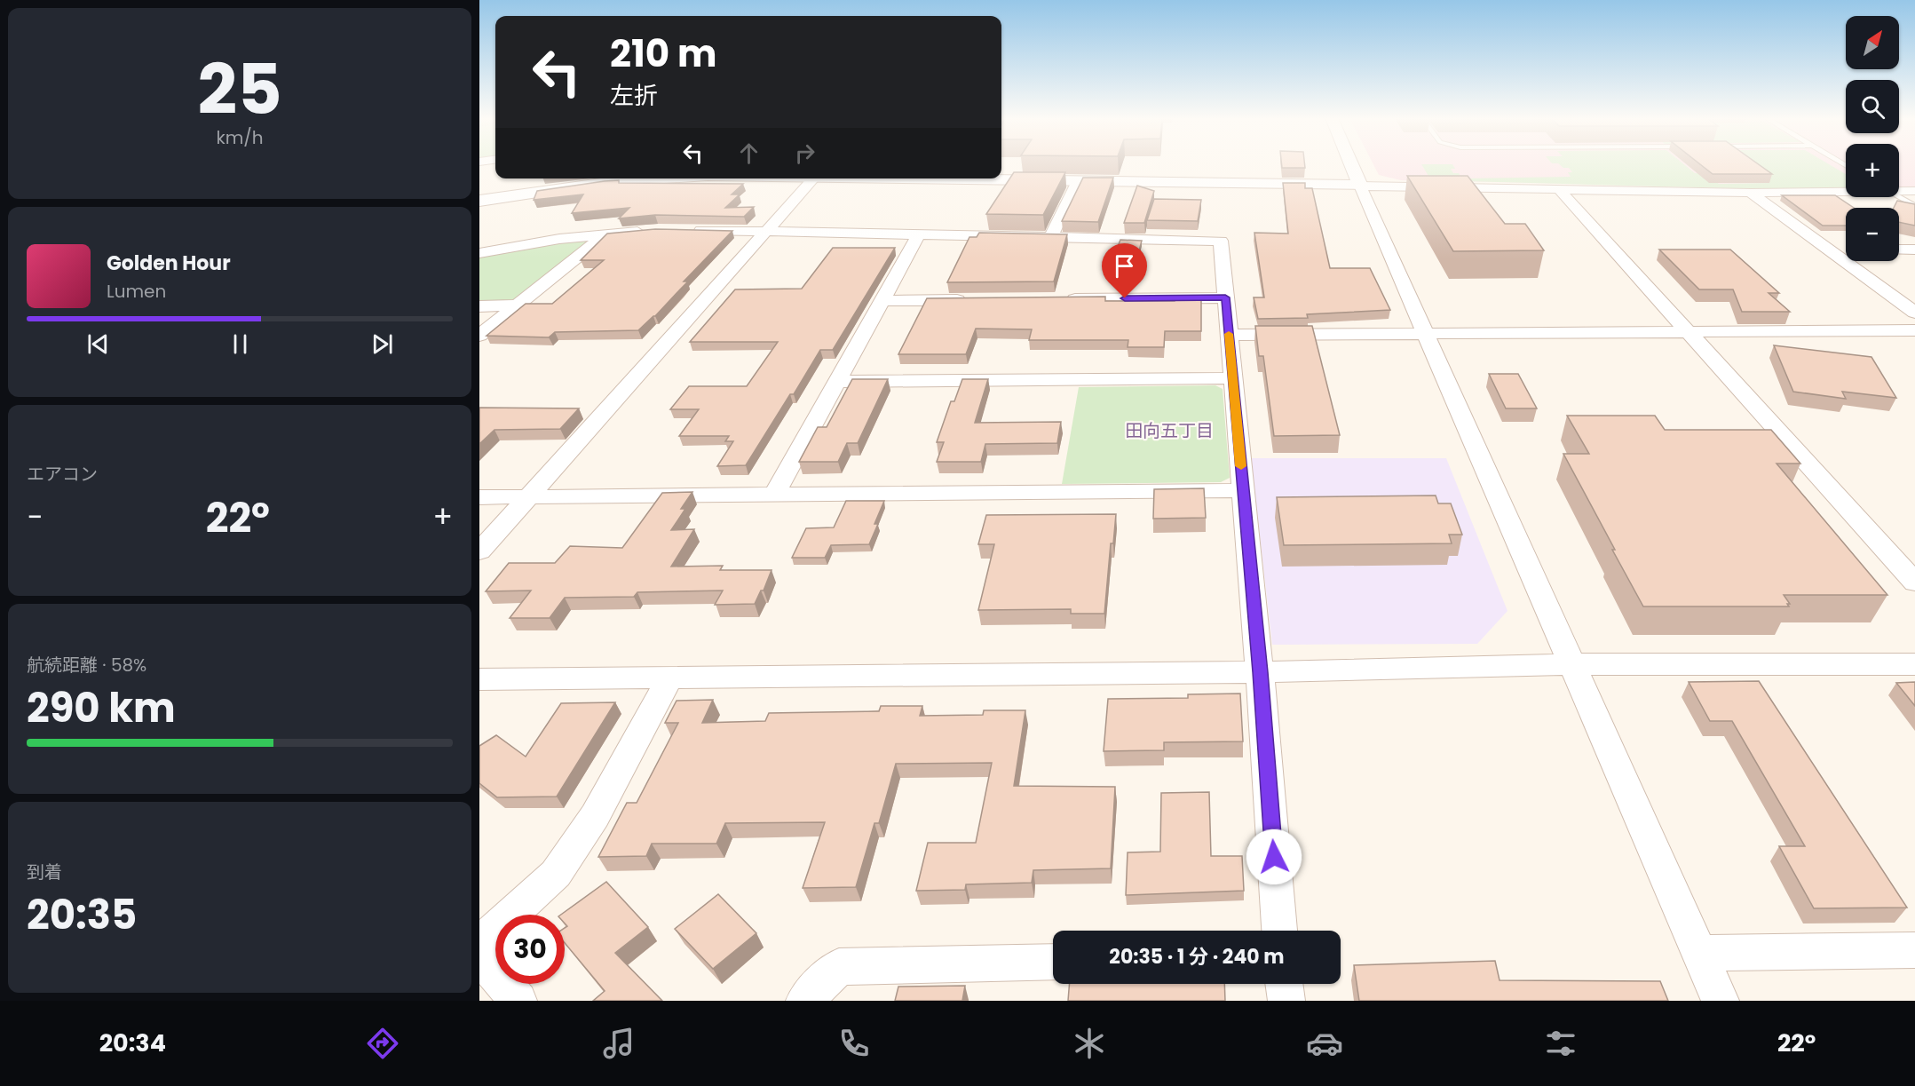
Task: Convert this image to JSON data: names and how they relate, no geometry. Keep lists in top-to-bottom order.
{
  "districts": ["田向五丁目"],
  "north": "top right",
  "page": {
    "tile": [
      ["25", "km/h"],
      "エアコン",
      ["航続距離 · 58%", "290 km"],
      ["到着", "20:35"]
    ],
    "map_buttons": ["+", "−"],
    "turn": ["210 m", "左折"],
    "song": ["Golden Hour", "Lumen"],
    "heat": ["−", "22°", "+"],
    "limit": "30",
    "trip": "20:35 · 1 分 · 240 m",
    "tabs": ["20:34", "22°"]
  }
}
